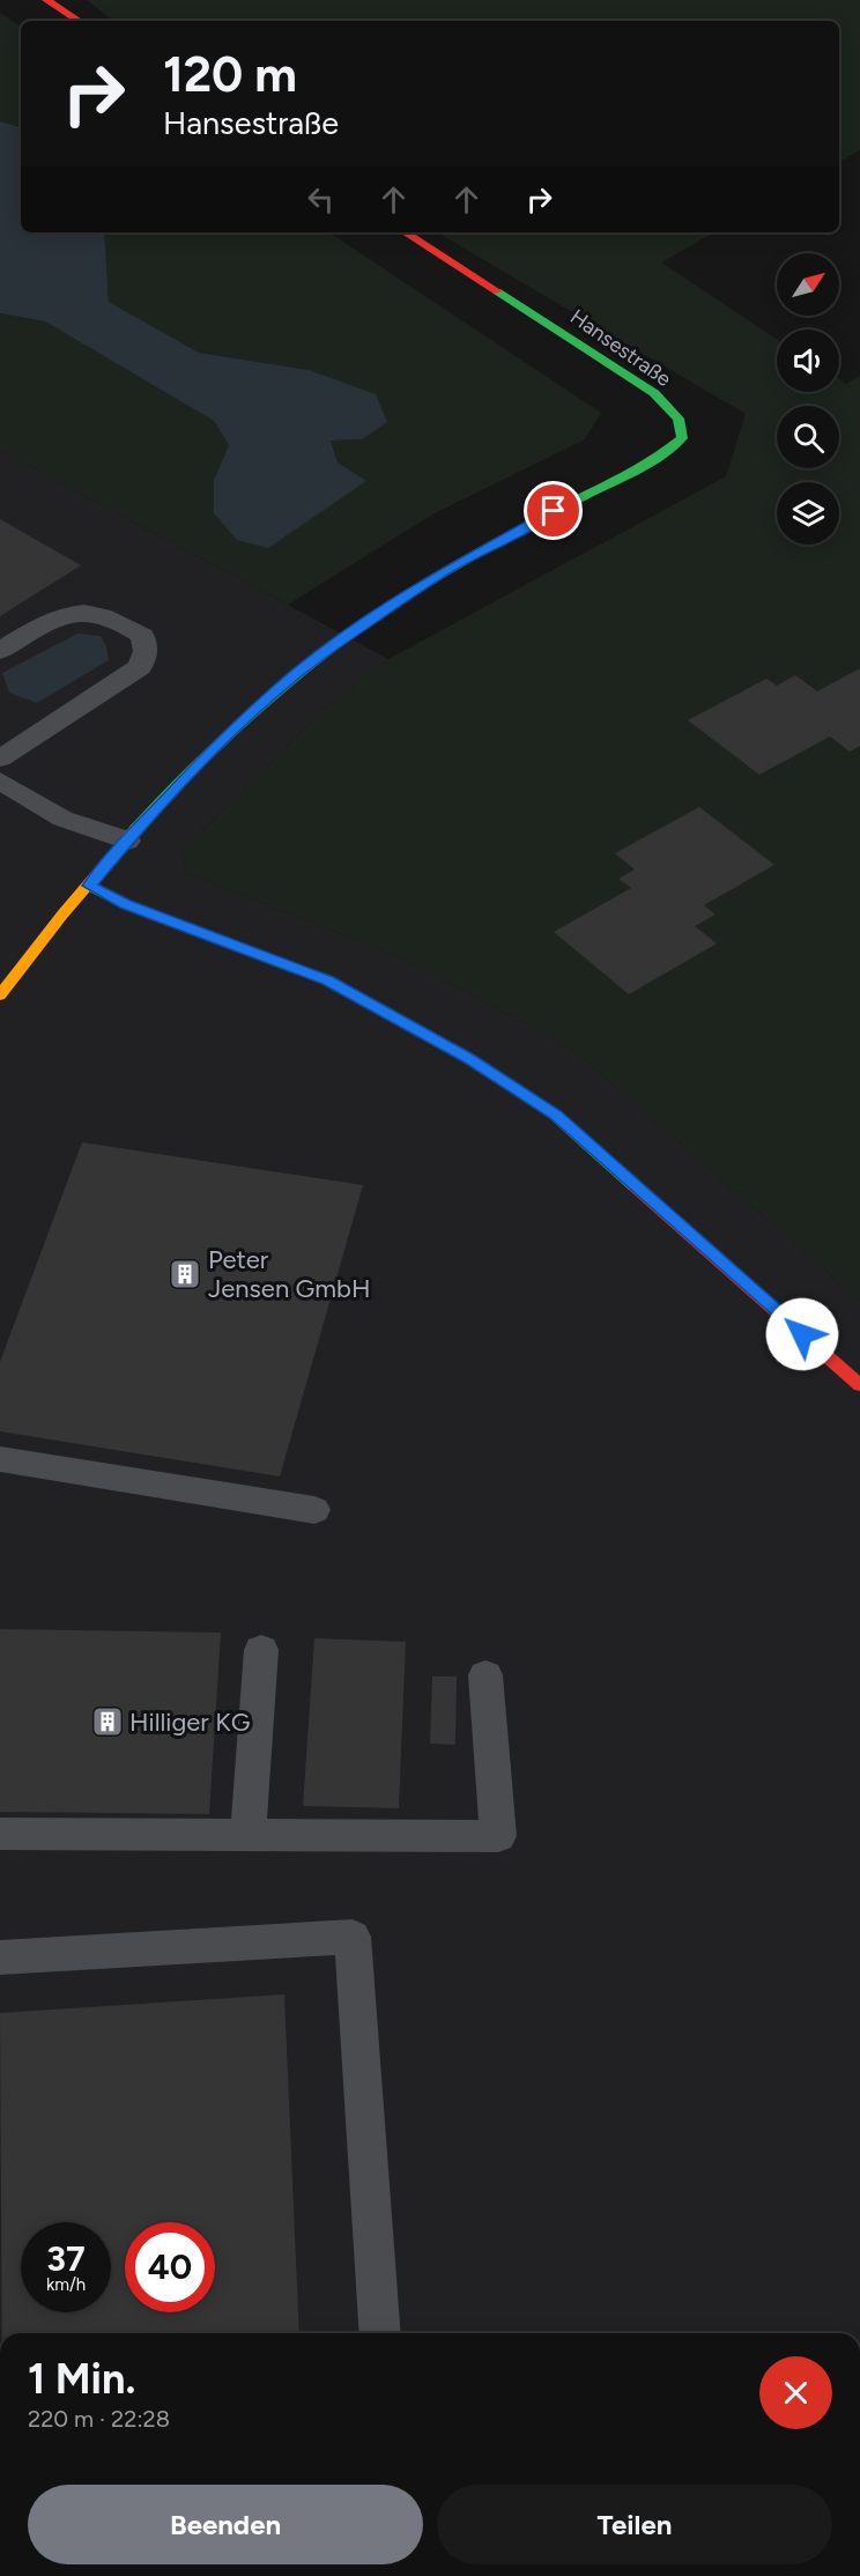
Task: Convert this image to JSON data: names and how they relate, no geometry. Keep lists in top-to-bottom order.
{
  "streets": {
    "street": ["Hansestraße"]
  },
  "places": {
    "building": ["Peter Jensen GmbH", "Hilliger KG"]
  },
  "north": "top right",
  "page": {
    "turn": ["120 m", "Hansestraße"],
    "speed": "37 km/h",
    "limit": "40",
    "heading": ["1 Min.", "220 m · 22:28"],
    "buttons": ["Beenden", "Teilen"]
  }
}
